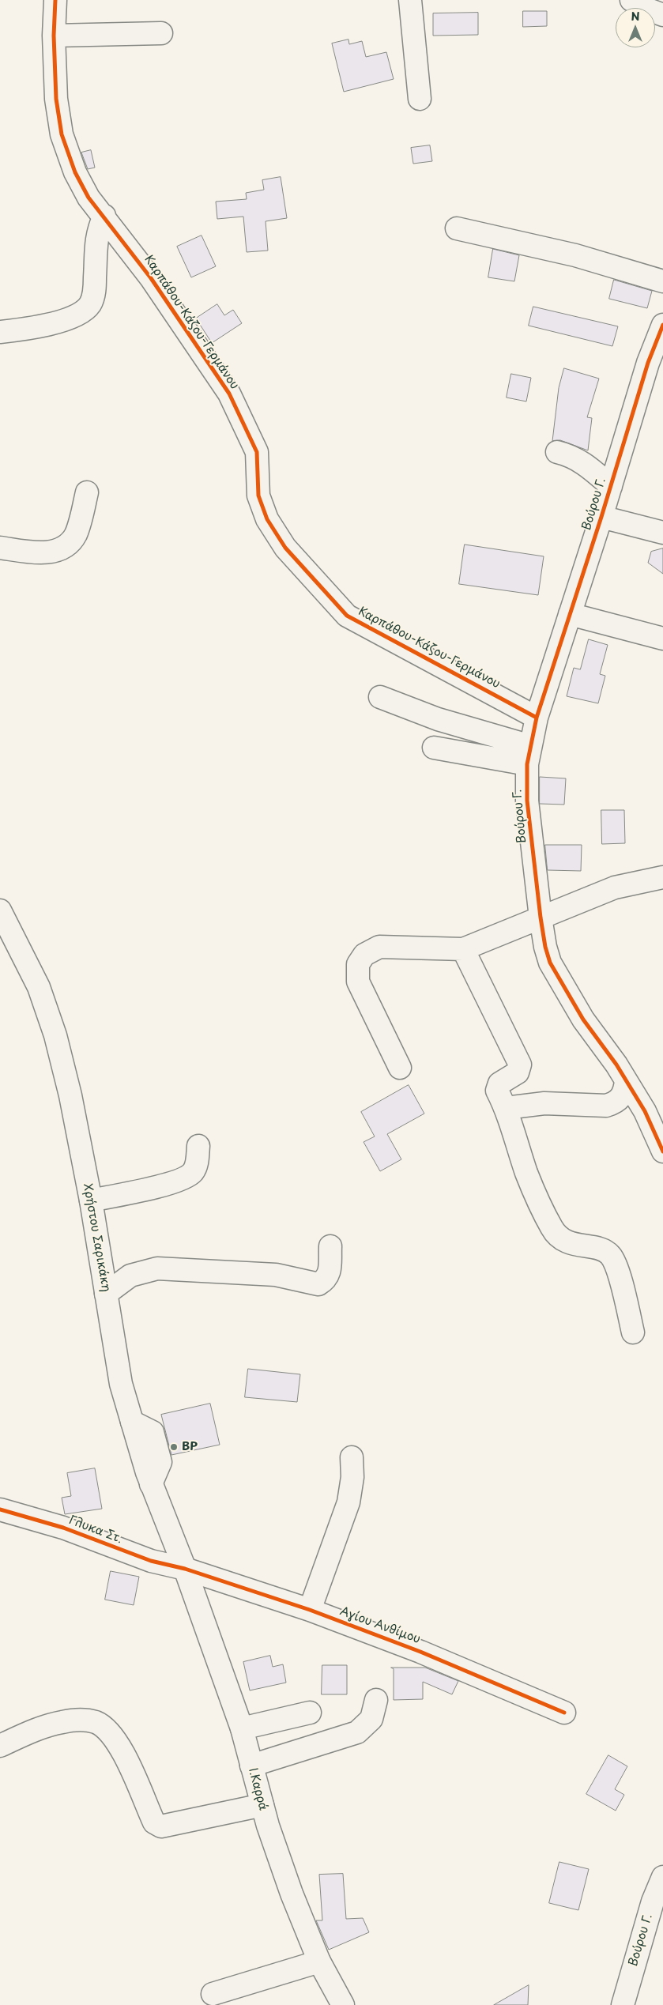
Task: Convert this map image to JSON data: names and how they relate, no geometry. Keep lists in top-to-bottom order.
{
  "streets": {
    "street": [
      "Καρπάθου-Κάζου-Γερμάνου",
      "Βούρου Γ.",
      "Χρήστου Σαρικάκη",
      "Γλυκα Στ.",
      "Αγίου Ανθίμου",
      "Ι.Καρρά"
    ]
  },
  "crossings": [
    ["Καρπάθου-Κάζου-Γερμάνου", "Βούρου Γ."],
    ["Χρήστου Σαρικάκη", "Γλυκα Στ."],
    ["Χρήστου Σαρικάκη", "Αγίου Ανθίμου"],
    ["Χρήστου Σαρικάκη", "Ι.Καρρά"],
    ["Γλυκα Στ.", "Αγίου Ανθίμου"],
    ["Γλυκα Στ.", "Ι.Καρρά"],
    ["Αγίου Ανθίμου", "Ι.Καρρά"]
  ],
  "places": ["BP"],
  "north": "top"
}
